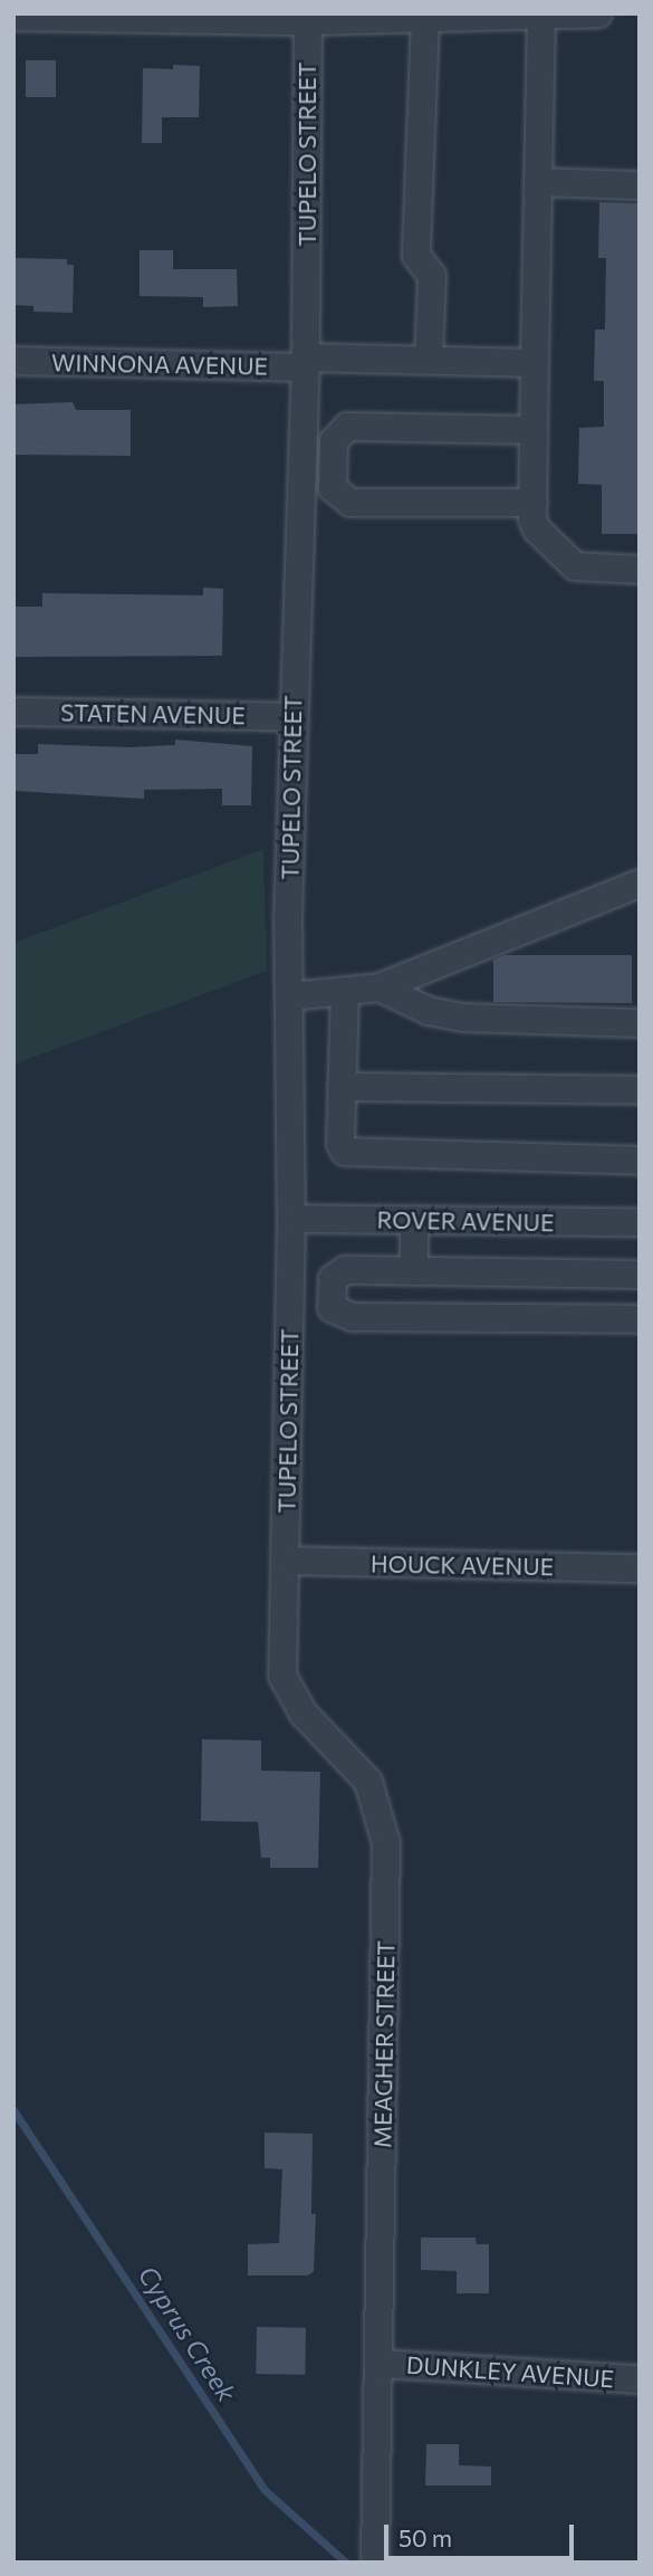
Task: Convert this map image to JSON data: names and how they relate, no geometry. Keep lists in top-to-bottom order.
{
  "streets": {
    "street": [
      "TUPELO STREET",
      "WINNONA AVENUE",
      "STATEN AVENUE",
      "ROVER AVENUE",
      "HOUCK AVENUE",
      "MEAGHER STREET",
      "DUNKLEY AVENUE"
    ]
  },
  "crossings": [
    ["TUPELO STREET", "WINNONA AVENUE"],
    ["TUPELO STREET", "STATEN AVENUE"],
    ["TUPELO STREET", "ROVER AVENUE"],
    ["TUPELO STREET", "HOUCK AVENUE"],
    ["TUPELO STREET", "MEAGHER STREET"],
    ["HOUCK AVENUE", "MEAGHER STREET"],
    ["MEAGHER STREET", "DUNKLEY AVENUE"]
  ],
  "water": ["Cyprus Creek"],
  "scale_bar": "50 m"
}
